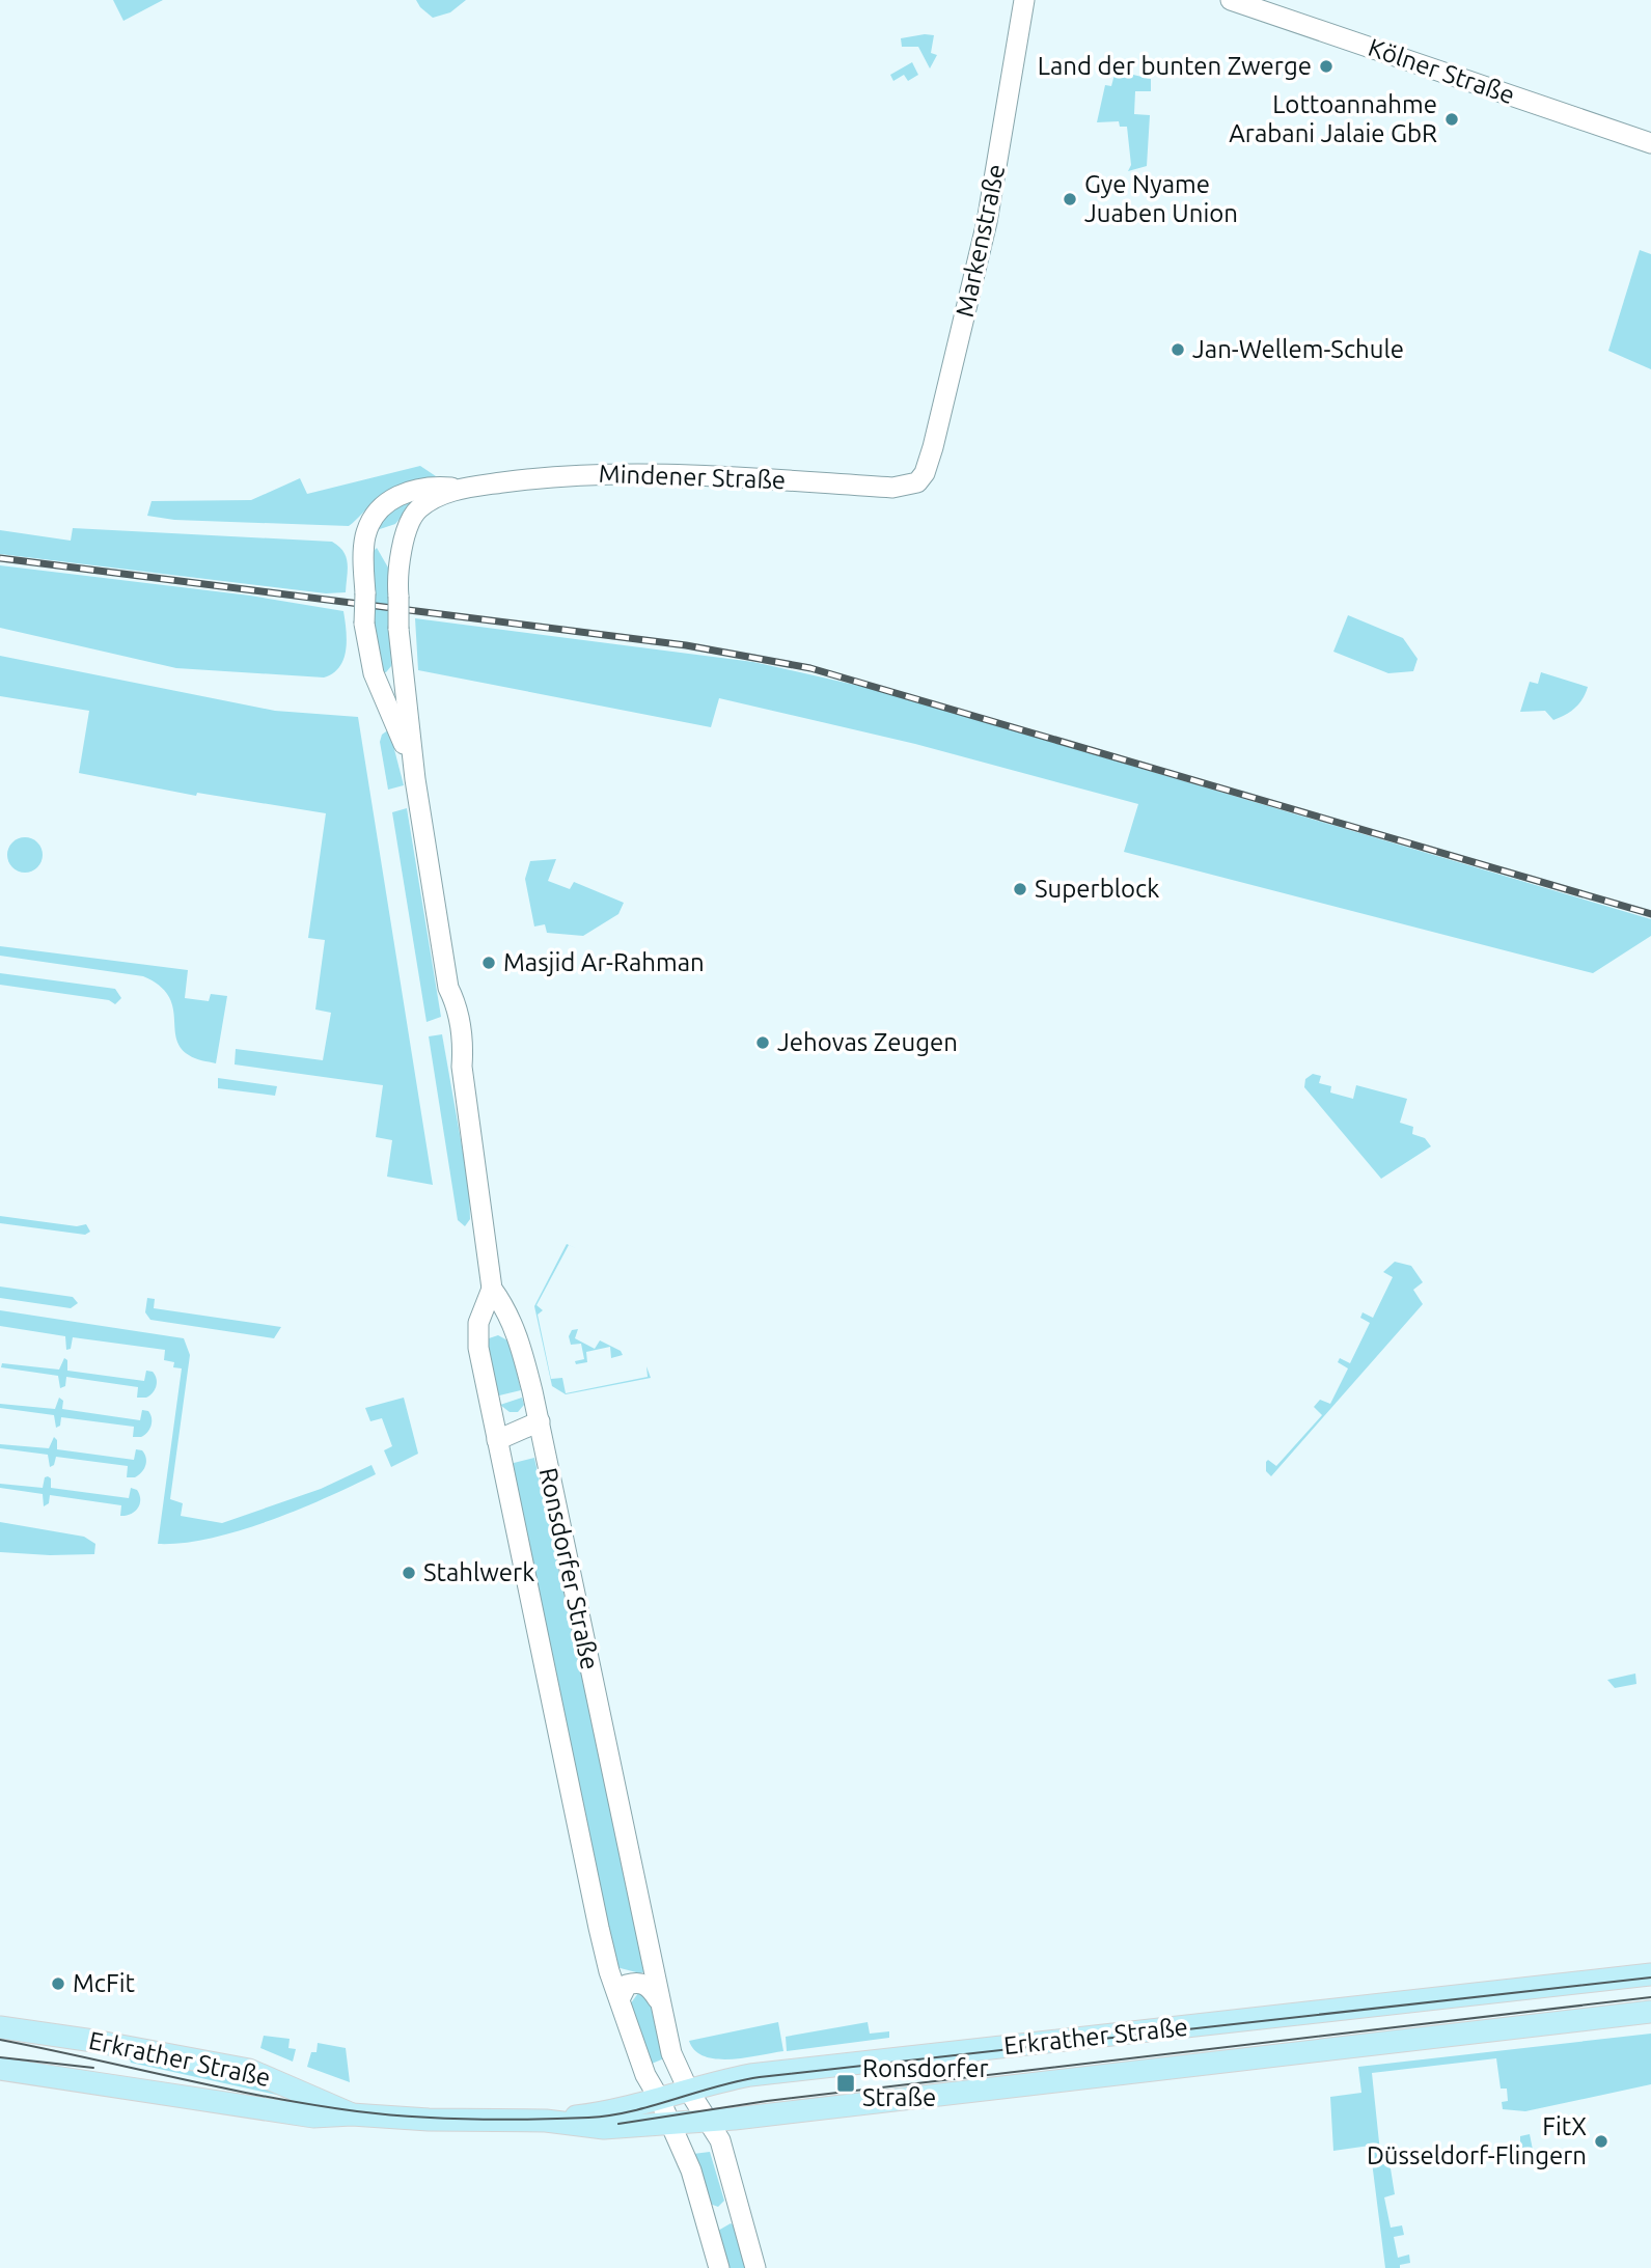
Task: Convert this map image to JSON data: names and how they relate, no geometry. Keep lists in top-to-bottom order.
{
  "streets": {
    "main road": [
      "Kölner Straße",
      "Markenstraße",
      "Mindener Straße",
      "Ronsdorfer Straße",
      "Erkrather Straße"
    ]
  },
  "crossings": [
    ["Markenstraße", "Mindener Straße"],
    ["Mindener Straße", "Ronsdorfer Straße"],
    ["Ronsdorfer Straße", "Erkrather Straße"]
  ],
  "places": {
    "other": [
      "Land der bunten Zwerge",
      "Lottoannahme Arabani Jalaie GbR",
      "Gye Nyame Juaben Union",
      "Jan-Wellem-Schule",
      "Superblock",
      "Masjid Ar-Rahman",
      "Jehovas Zeugen",
      "Stahlwerk",
      "McFit",
      "FitX Düsseldorf-Flingern"
    ],
    "transit": ["Ronsdorfer Straße"]
  }
}
